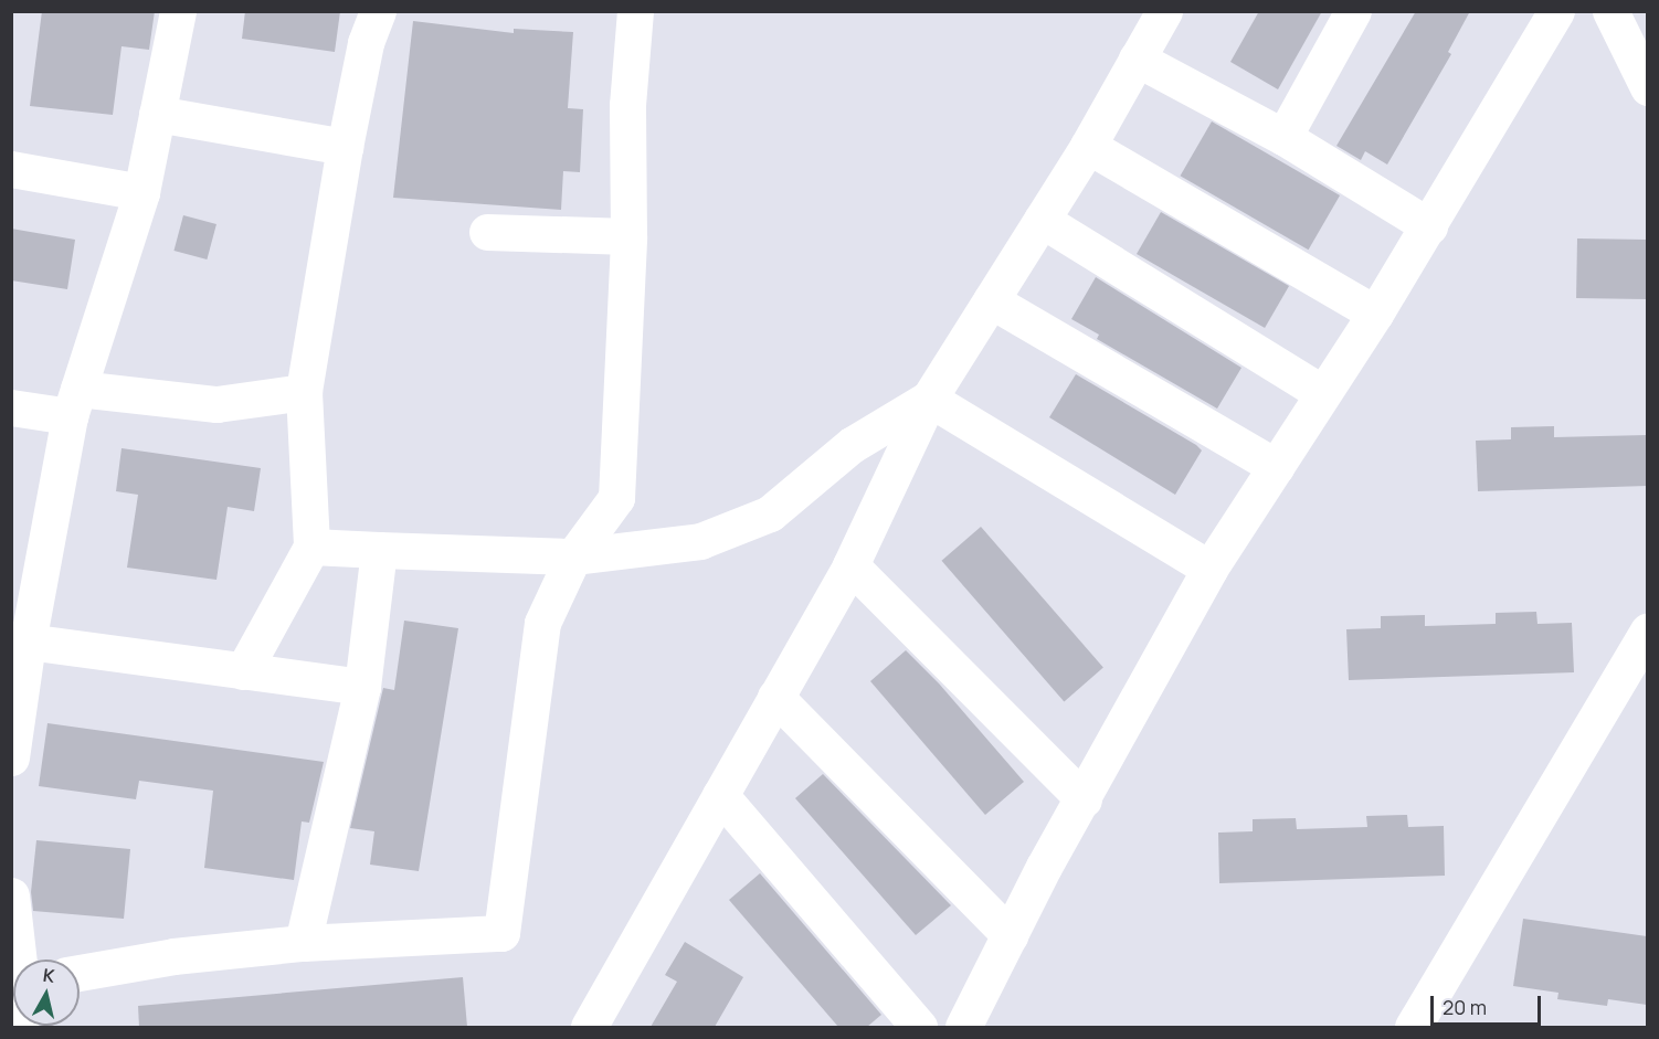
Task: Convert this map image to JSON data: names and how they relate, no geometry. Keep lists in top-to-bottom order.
{
  "scale_bar": "20 m",
  "north": "top"
}
